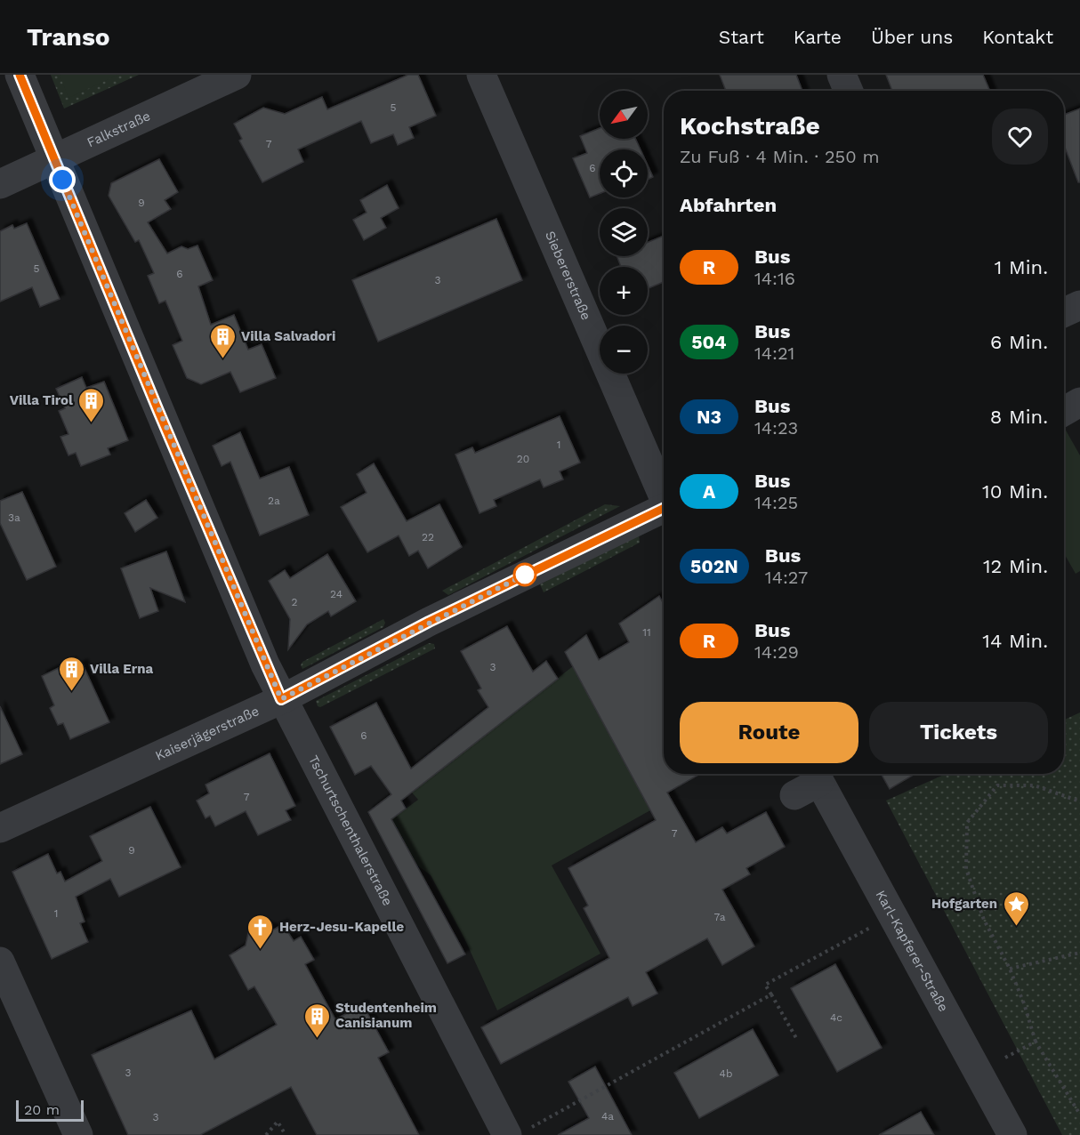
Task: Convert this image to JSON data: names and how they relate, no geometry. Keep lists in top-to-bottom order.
{
  "streets": {
    "street": [
      "Falkstraße",
      "Siebererstraße",
      "Kaiserjägerstraße",
      "Tschurtschenthalerstraße",
      "Karl-Kapferer-Straße"
    ]
  },
  "crossings": [
    ["Falkstraße", "Tschurtschenthalerstraße"],
    ["Kaiserjägerstraße", "Tschurtschenthalerstraße"]
  ],
  "places": {
    "building": [
      "Villa Salvadori",
      "Villa Tirol",
      "Villa Erna",
      "Studentenheim Canisianum"
    ],
    "place": ["Hofgarten"],
    "church": ["Herz-Jesu-Kapelle"]
  },
  "lines": ["bus line R"],
  "house_numbers": [
    "5",
    "7",
    "6",
    "9",
    "5",
    "6",
    "3",
    "1",
    "20",
    "2a",
    "3a",
    "22",
    "24",
    "2",
    "11",
    "3",
    "6",
    "7",
    "7",
    "9",
    "1",
    "7a",
    "4c",
    "3",
    "4b",
    "4a",
    "3"
  ],
  "scale_bar": "20 m",
  "north": "bottom left",
  "page": {
    "header": "Transo",
    "nav": [
      "Start",
      "Karte",
      "Über uns",
      "Kontakt"
    ],
    "map_buttons": ["+", "−"],
    "heading": [
      ["Kochstraße", "Zu Fuß · 4 Min. · 250 m"],
      "Abfahrten"
    ],
    "list": [
      {
        "mark": "R",
        "name": "Bus",
        "note": "14:16",
        "value": "1 Min."
      },
      {
        "mark": "504",
        "name": "Bus",
        "note": "14:21",
        "value": "6 Min."
      },
      {
        "mark": "N3",
        "name": "Bus",
        "note": "14:23",
        "value": "8 Min."
      },
      {
        "mark": "A",
        "name": "Bus",
        "note": "14:25",
        "value": "10 Min."
      },
      {
        "mark": "502N",
        "name": "Bus",
        "note": "14:27",
        "value": "12 Min."
      },
      {
        "mark": "R",
        "name": "Bus",
        "note": "14:29",
        "value": "14 Min."
      }
    ],
    "buttons": ["Route", "Tickets"],
    "scale": "20 m"
  }
}
